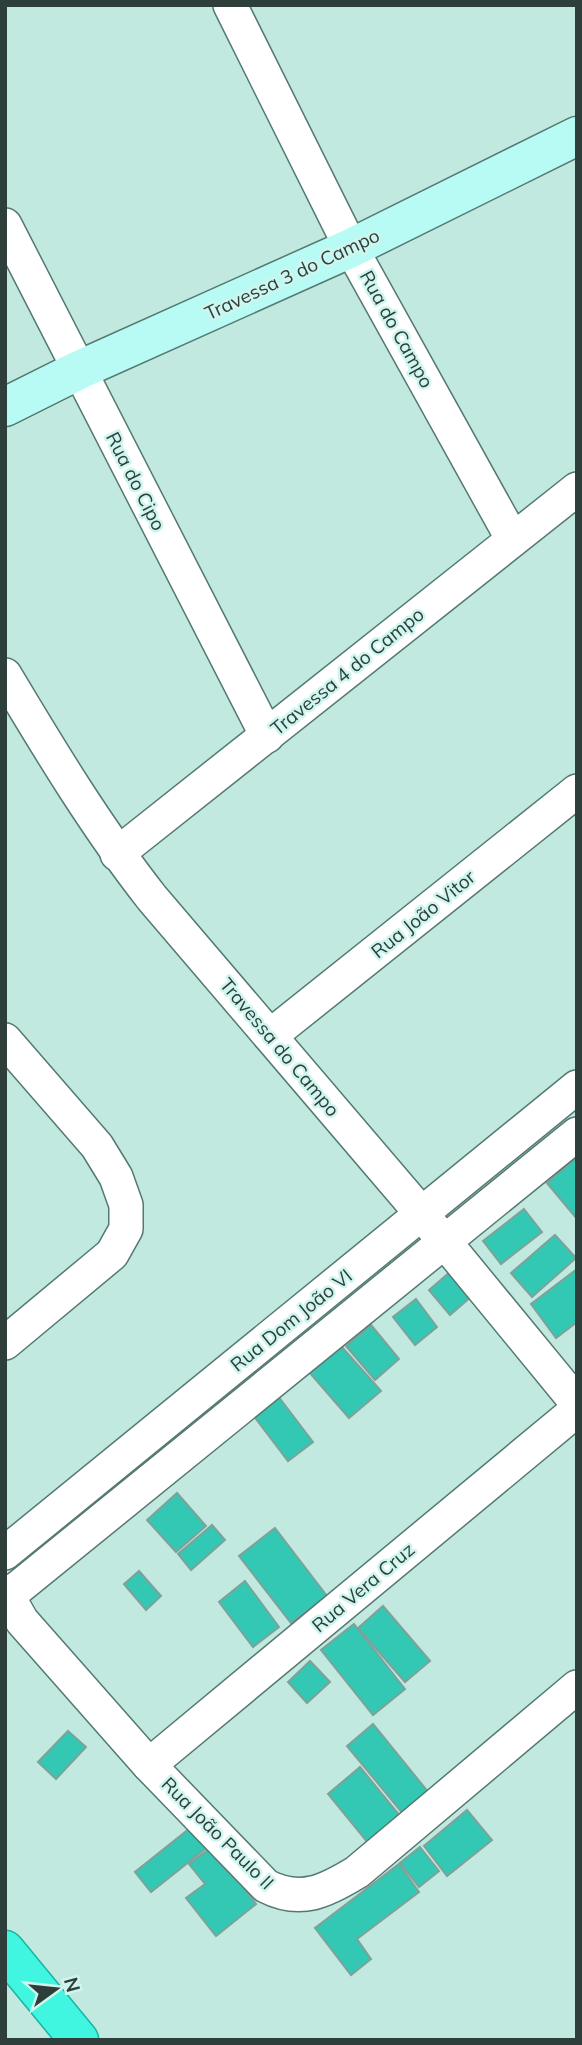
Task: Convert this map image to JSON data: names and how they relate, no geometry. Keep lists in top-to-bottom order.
{
  "streets": {
    "main road": ["Travessa 3 do Campo"],
    "street": [
      "Rua do Campo",
      "Rua do Cipo",
      "Travessa 4 do Campo",
      "Rua João Vitor",
      "Travessa do Campo",
      "Rua Dom João VI",
      "Rua Vera Cruz",
      "Rua João Paulo II"
    ]
  },
  "crossings": [
    ["Travessa 3 do Campo", "Rua do Campo"],
    ["Travessa 3 do Campo", "Rua do Cipo"],
    ["Rua do Campo", "Travessa 4 do Campo"],
    ["Rua do Cipo", "Travessa 4 do Campo"],
    ["Travessa 4 do Campo", "Travessa do Campo"],
    ["Rua João Vitor", "Travessa do Campo"],
    ["Travessa do Campo", "Rua Dom João VI"],
    ["Rua Dom João VI", "Rua João Paulo II"],
    ["Rua Vera Cruz", "Rua João Paulo II"]
  ],
  "north": "right"
}
